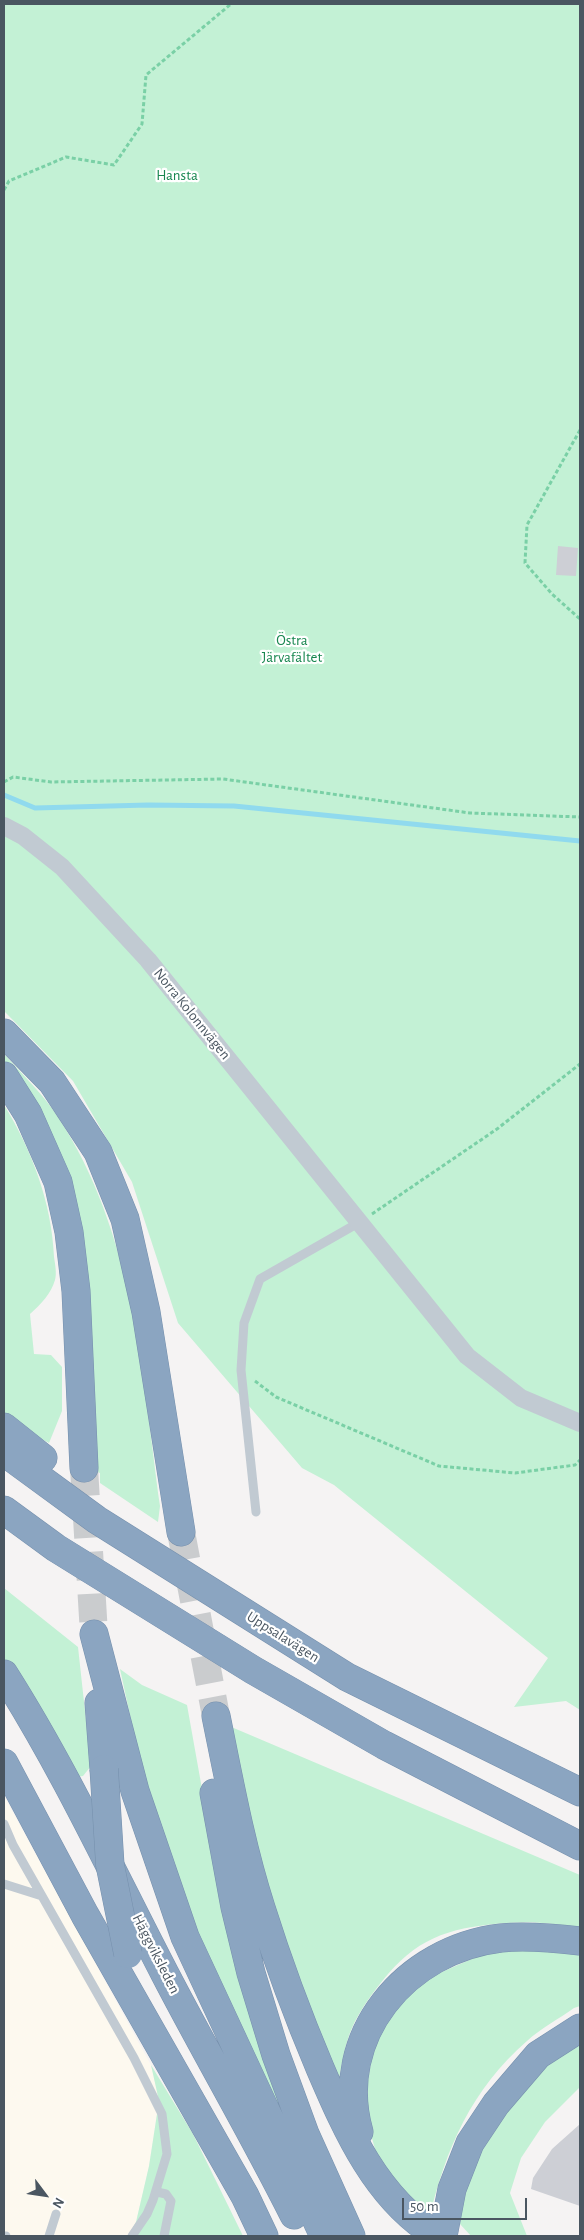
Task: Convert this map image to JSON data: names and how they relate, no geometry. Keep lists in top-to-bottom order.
{
  "streets": {
    "highway": ["Uppsalavägen", "Häggviksleden"],
    "street": ["Norra Kolonnvägen"]
  },
  "parks": ["Hansta", "Östra Järvafältet"],
  "scale_bar": "50 m",
  "north": "bottom right"
}
